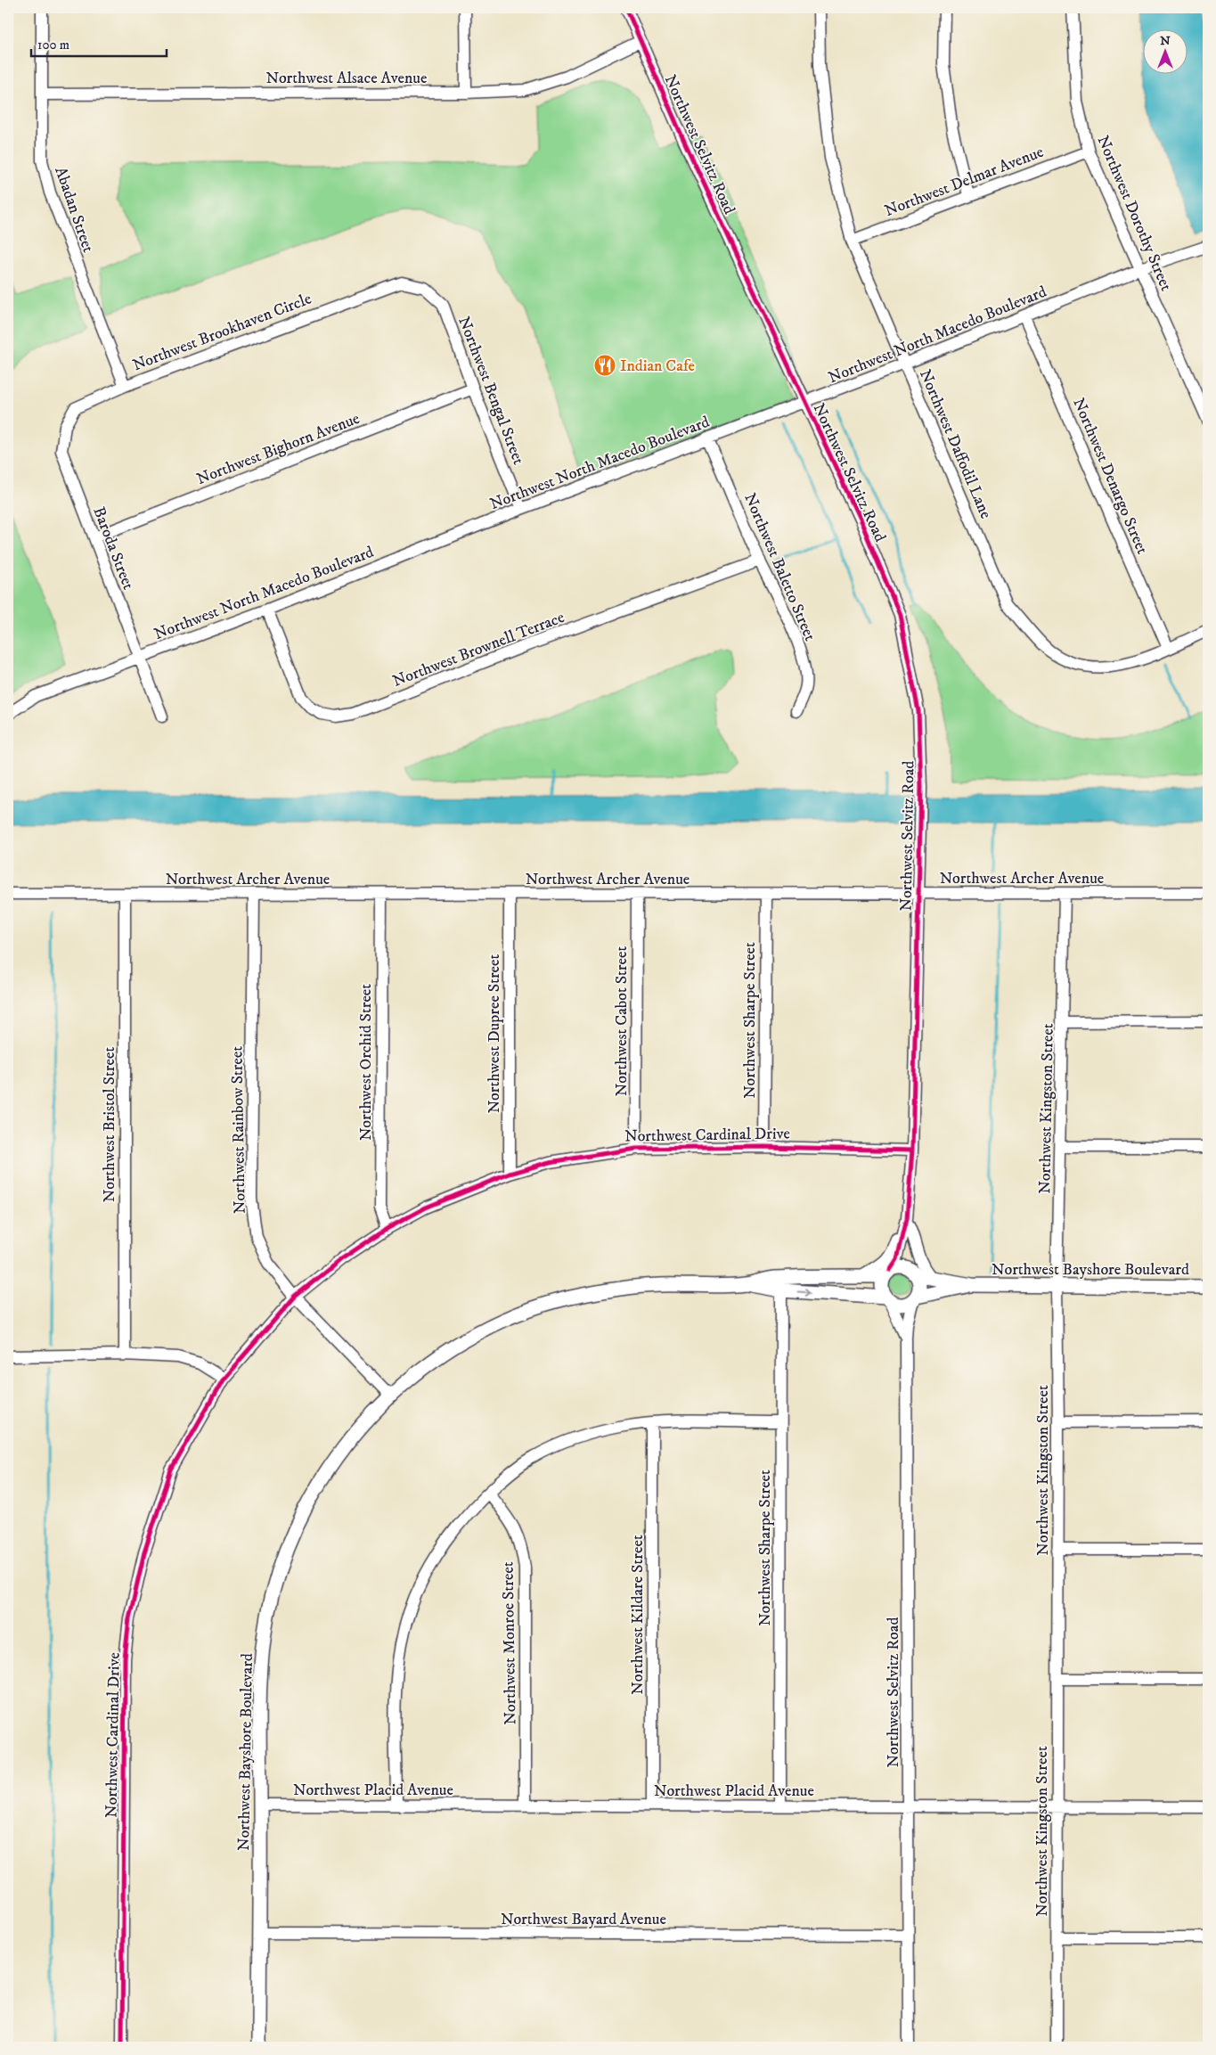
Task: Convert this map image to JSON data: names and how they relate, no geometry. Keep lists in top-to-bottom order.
{
  "streets": {
    "main road": ["Northwest Bayshore Boulevard"],
    "street": [
      "Northwest Alsace Avenue",
      "Northwest Selvitz Road",
      "Northwest Delmar Avenue",
      "Abadan Street",
      "Northwest Dorothy Street",
      "Northwest Brookhaven Circle",
      "Northwest North Macedo Boulevard",
      "Northwest Bengal Street",
      "Northwest Daffodil Lane",
      "Northwest Bighorn Avenue",
      "Northwest Denargo Street",
      "Baroda Street",
      "Northwest Baletto Street",
      "Northwest Brownell Terrace",
      "Northwest Archer Avenue",
      "Northwest Sharpe Street",
      "Northwest Cabot Street",
      "Northwest Dupree Street",
      "Northwest Orchid Street",
      "Northwest Kingston Street",
      "Northwest Bristol Street",
      "Northwest Rainbow Street",
      "Northwest Cardinal Drive",
      "Northwest Kildare Street",
      "Northwest Monroe Street",
      "Northwest Placid Avenue",
      "Northwest Bayard Avenue"
    ]
  },
  "crossings": [
    ["Northwest Alsace Avenue", "Northwest Selvitz Road"],
    ["Northwest Alsace Avenue", "Abadan Street"],
    ["Northwest Selvitz Road", "Northwest North Macedo Boulevard"],
    ["Northwest Selvitz Road", "Northwest Archer Avenue"],
    ["Northwest Selvitz Road", "Northwest Cardinal Drive"],
    ["Northwest Selvitz Road", "Northwest Bayshore Boulevard"],
    ["Northwest Selvitz Road", "Northwest Placid Avenue"],
    ["Northwest Selvitz Road", "Northwest Bayard Avenue"],
    ["Northwest Delmar Avenue", "Northwest Dorothy Street"],
    ["Northwest Delmar Avenue", "Northwest Daffodil Lane"],
    ["Abadan Street", "Northwest Brookhaven Circle"],
    ["Northwest Dorothy Street", "Northwest North Macedo Boulevard"],
    ["Northwest Brookhaven Circle", "Northwest Bengal Street"],
    ["Northwest Brookhaven Circle", "Baroda Street"],
    ["Northwest North Macedo Boulevard", "Northwest Bengal Street"],
    ["Northwest North Macedo Boulevard", "Northwest Daffodil Lane"],
    ["Northwest North Macedo Boulevard", "Northwest Denargo Street"],
    ["Northwest North Macedo Boulevard", "Baroda Street"],
    ["Northwest North Macedo Boulevard", "Northwest Baletto Street"],
    ["Northwest North Macedo Boulevard", "Northwest Brownell Terrace"],
    ["Northwest Bengal Street", "Northwest Bighorn Avenue"],
    ["Northwest Daffodil Lane", "Northwest Denargo Street"],
    ["Northwest Bighorn Avenue", "Baroda Street"],
    ["Northwest Baletto Street", "Northwest Brownell Terrace"],
    ["Northwest Archer Avenue", "Northwest Sharpe Street"],
    ["Northwest Archer Avenue", "Northwest Cabot Street"],
    ["Northwest Archer Avenue", "Northwest Dupree Street"],
    ["Northwest Archer Avenue", "Northwest Orchid Street"],
    ["Northwest Archer Avenue", "Northwest Kingston Street"],
    ["Northwest Archer Avenue", "Northwest Bristol Street"],
    ["Northwest Archer Avenue", "Northwest Rainbow Street"],
    ["Northwest Sharpe Street", "Northwest Cardinal Drive"],
    ["Northwest Sharpe Street", "Northwest Bayshore Boulevard"],
    ["Northwest Sharpe Street", "Northwest Placid Avenue"],
    ["Northwest Cabot Street", "Northwest Cardinal Drive"],
    ["Northwest Dupree Street", "Northwest Cardinal Drive"],
    ["Northwest Orchid Street", "Northwest Cardinal Drive"],
    ["Northwest Kingston Street", "Northwest Bayshore Boulevard"],
    ["Northwest Kingston Street", "Northwest Placid Avenue"],
    ["Northwest Rainbow Street", "Northwest Cardinal Drive"],
    ["Northwest Rainbow Street", "Northwest Bayshore Boulevard"],
    ["Northwest Bayshore Boulevard", "Northwest Placid Avenue"],
    ["Northwest Bayshore Boulevard", "Northwest Bayard Avenue"],
    ["Northwest Kildare Street", "Northwest Placid Avenue"],
    ["Northwest Monroe Street", "Northwest Placid Avenue"]
  ],
  "places": {
    "restaurant": ["Indian Cafe"]
  },
  "scale_bar": "100 m",
  "north": "top"
}
